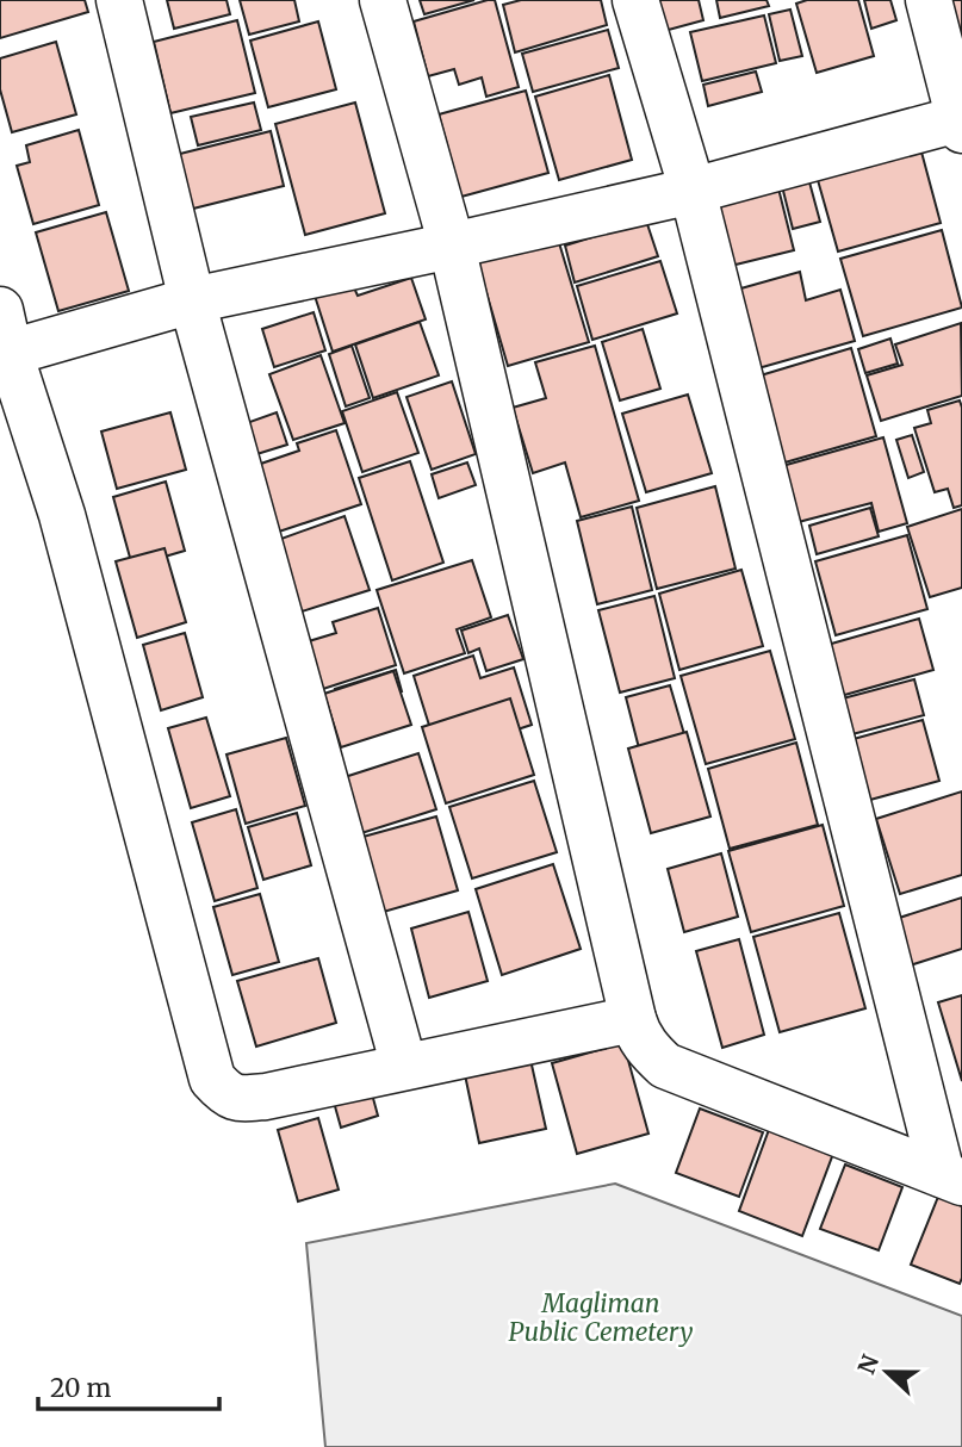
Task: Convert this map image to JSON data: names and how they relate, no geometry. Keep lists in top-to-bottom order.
{
  "parks": ["Magliman Public Cemetery"],
  "scale_bar": "20 m",
  "north": "left"
}
